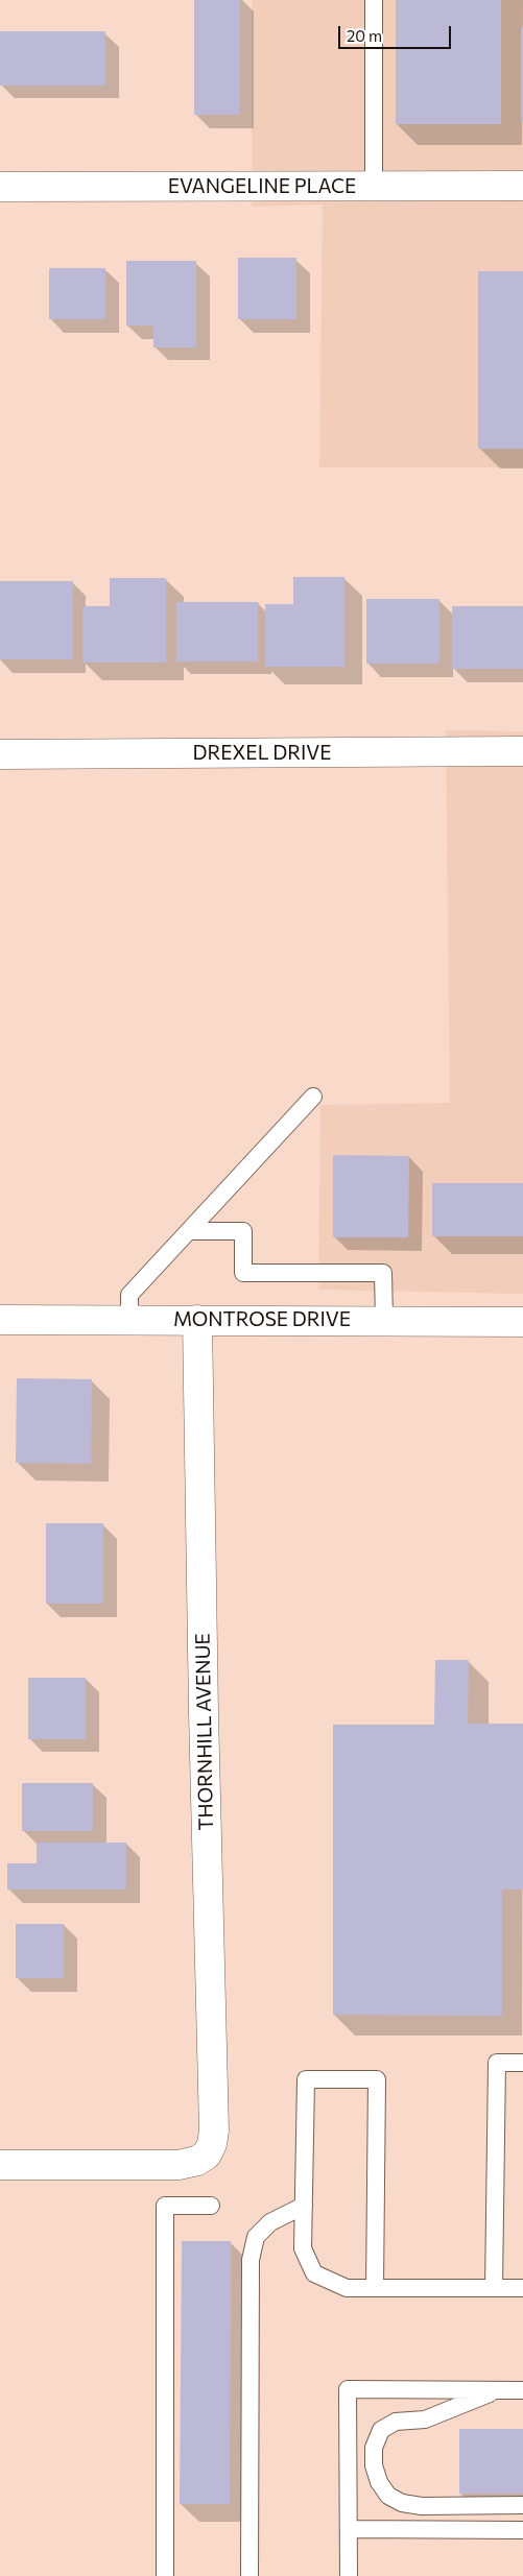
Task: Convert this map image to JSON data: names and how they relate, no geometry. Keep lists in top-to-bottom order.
{
  "streets": {
    "street": [
      "EVANGELINE PLACE",
      "DREXEL DRIVE",
      "MONTROSE DRIVE",
      "THORNHILL AVENUE"
    ]
  },
  "crossings": [
    ["MONTROSE DRIVE", "THORNHILL AVENUE"]
  ],
  "scale_bar": "20 m"
}
